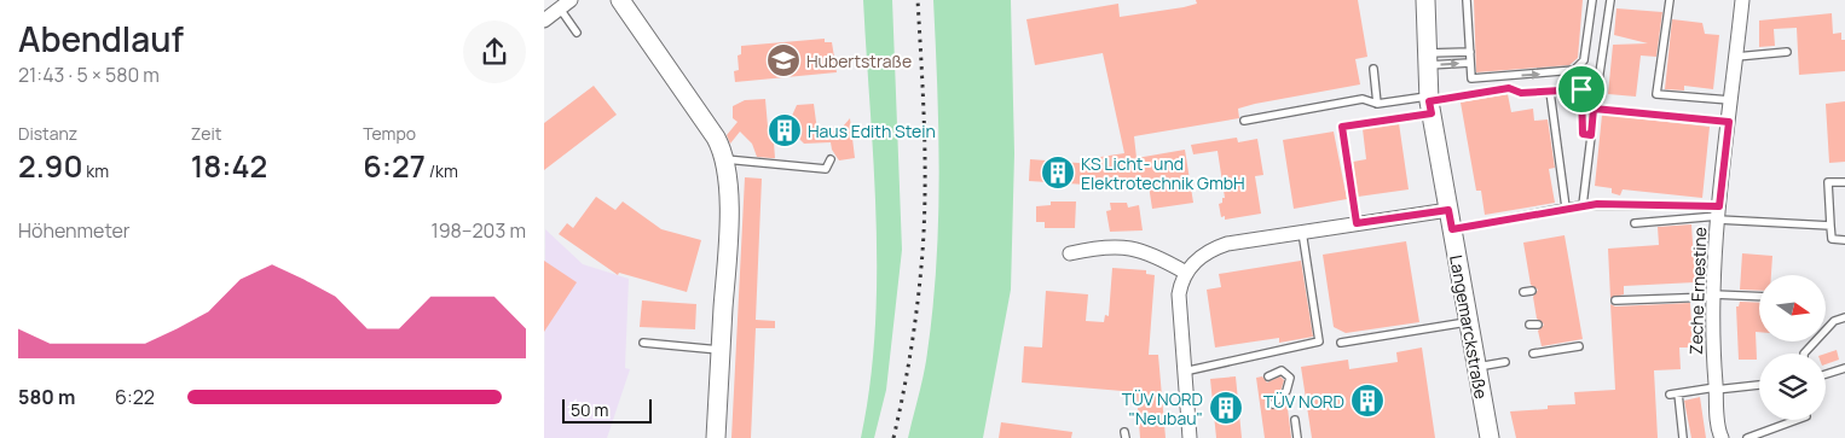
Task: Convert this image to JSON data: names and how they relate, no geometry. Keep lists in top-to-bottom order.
{
  "streets": {
    "street": ["Zeche Ernestine", "Langemarckstraße"]
  },
  "places": {
    "school or university": ["Hubertstraße"],
    "building": [
      "Haus Edith Stein",
      "KS Licht- und Elektrotechnik GmbH",
      "TÜV NORD",
      "TÜV NORD \"Neubau\""
    ]
  },
  "scale_bar": "50 m",
  "north": "right",
  "page": {
    "heading": ["Abendlauf", "21:43 · 5 × 580 m"],
    "stats": [
      ["Distanz", "2.90 km"],
      ["Zeit", "18:42"],
      ["Tempo", "6:27 /km"]
    ],
    "chart": ["Höhenmeter", "198–203 m"],
    "list": [
      {
        "name": "580 m",
        "note": "6:22"
      }
    ],
    "scale": "50 m"
  }
}
